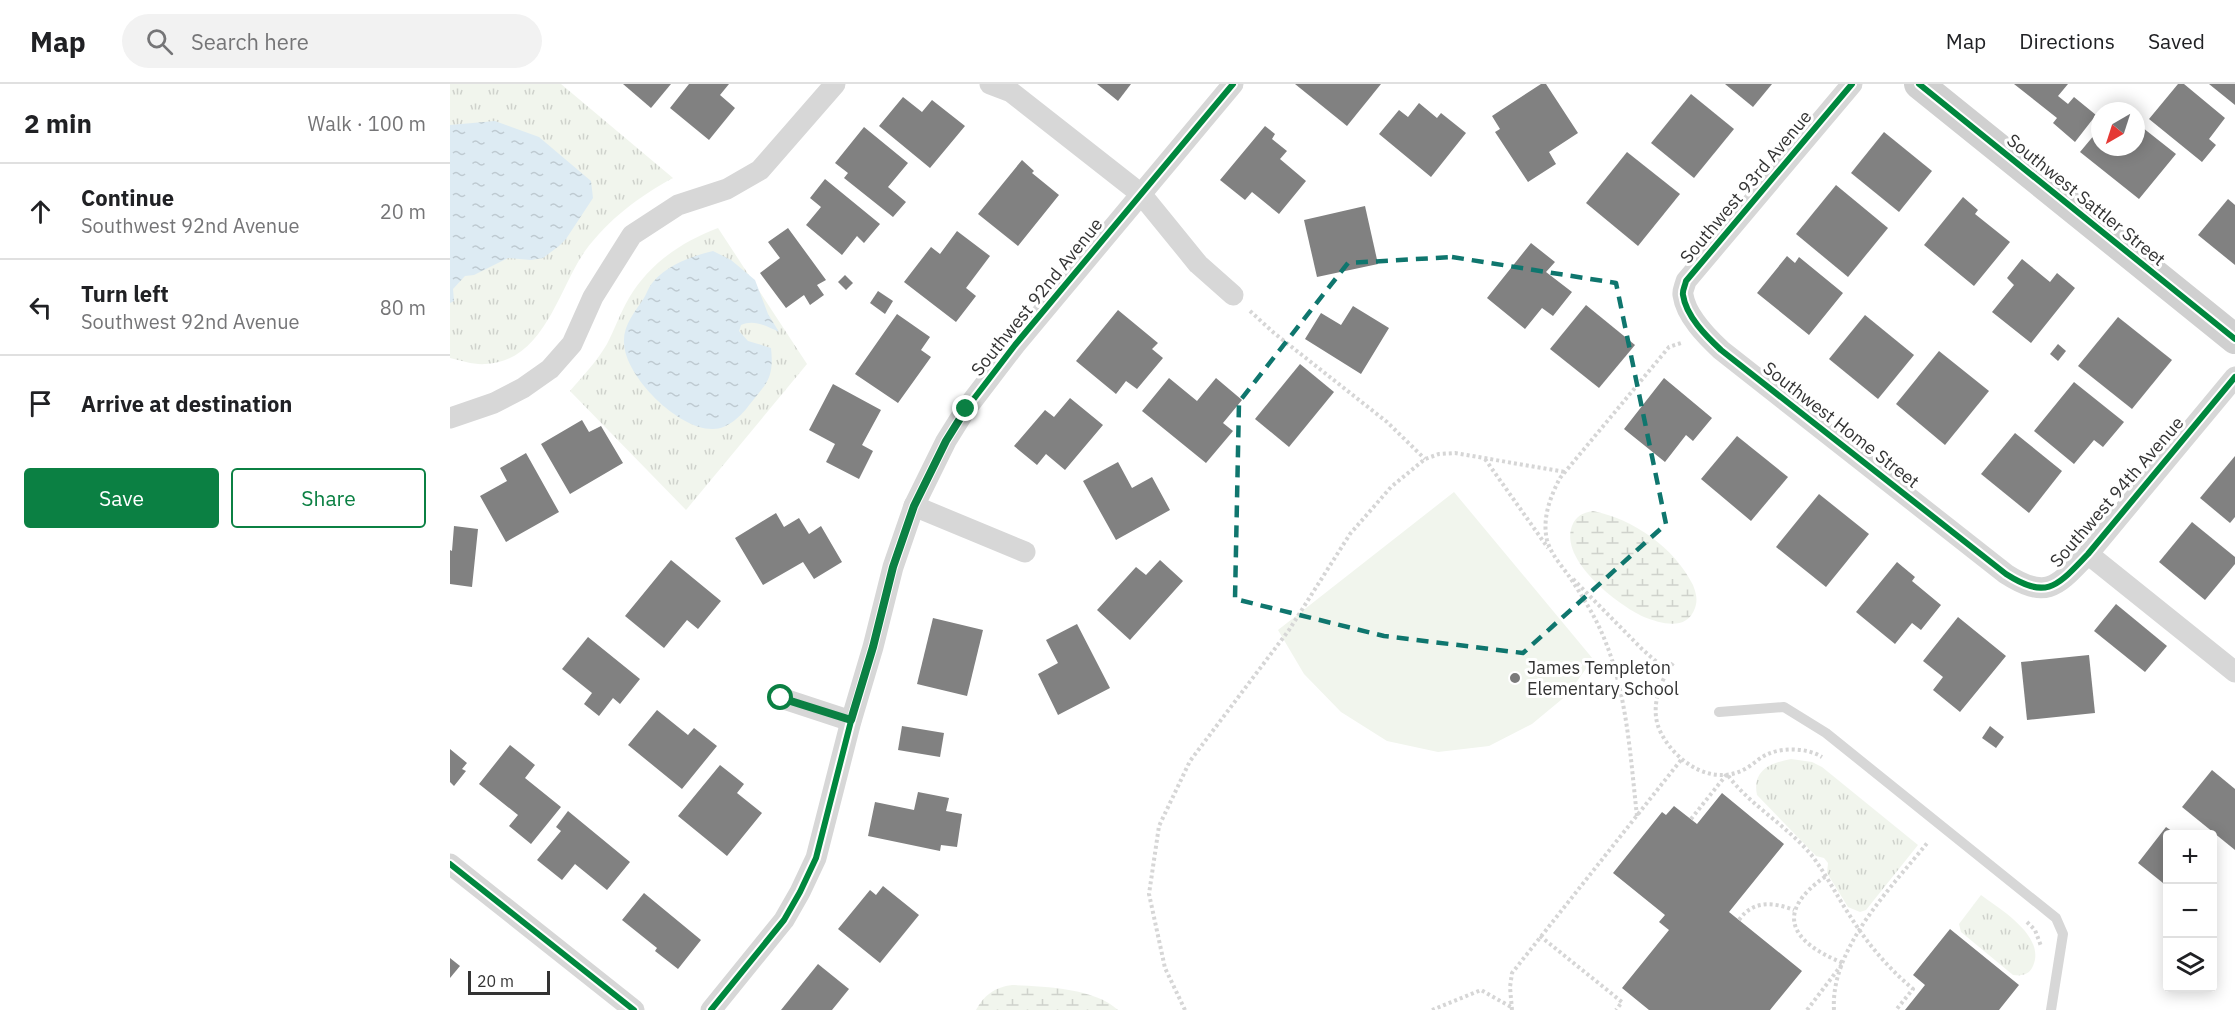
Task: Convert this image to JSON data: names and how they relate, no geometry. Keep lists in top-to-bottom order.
{
  "streets": {
    "street": [
      "Southwest 93rd Avenue",
      "Southwest Sattler Street",
      "Southwest 92nd Avenue",
      "Southwest Home Street",
      "Southwest 94th Avenue"
    ]
  },
  "crossings": [
    ["Southwest 93rd Avenue", "Southwest Home Street"],
    ["Southwest Home Street", "Southwest 94th Avenue"]
  ],
  "places": ["James Templeton Elementary School"],
  "scale_bar": "20 m",
  "north": "bottom left",
  "page": {
    "header": "Map",
    "search": "Search here",
    "nav": ["Map", "Directions", "Saved"],
    "heading": ["2 min", "Walk · 100 m"],
    "list": [
      ["Continue", "Southwest 92nd Avenue", "20 m"],
      ["Turn left", "Southwest 92nd Avenue", "80 m"],
      "Arrive at destination"
    ],
    "buttons": ["Save", "Share"],
    "map_buttons": ["+", "−"],
    "scale": "20 m"
  }
}
